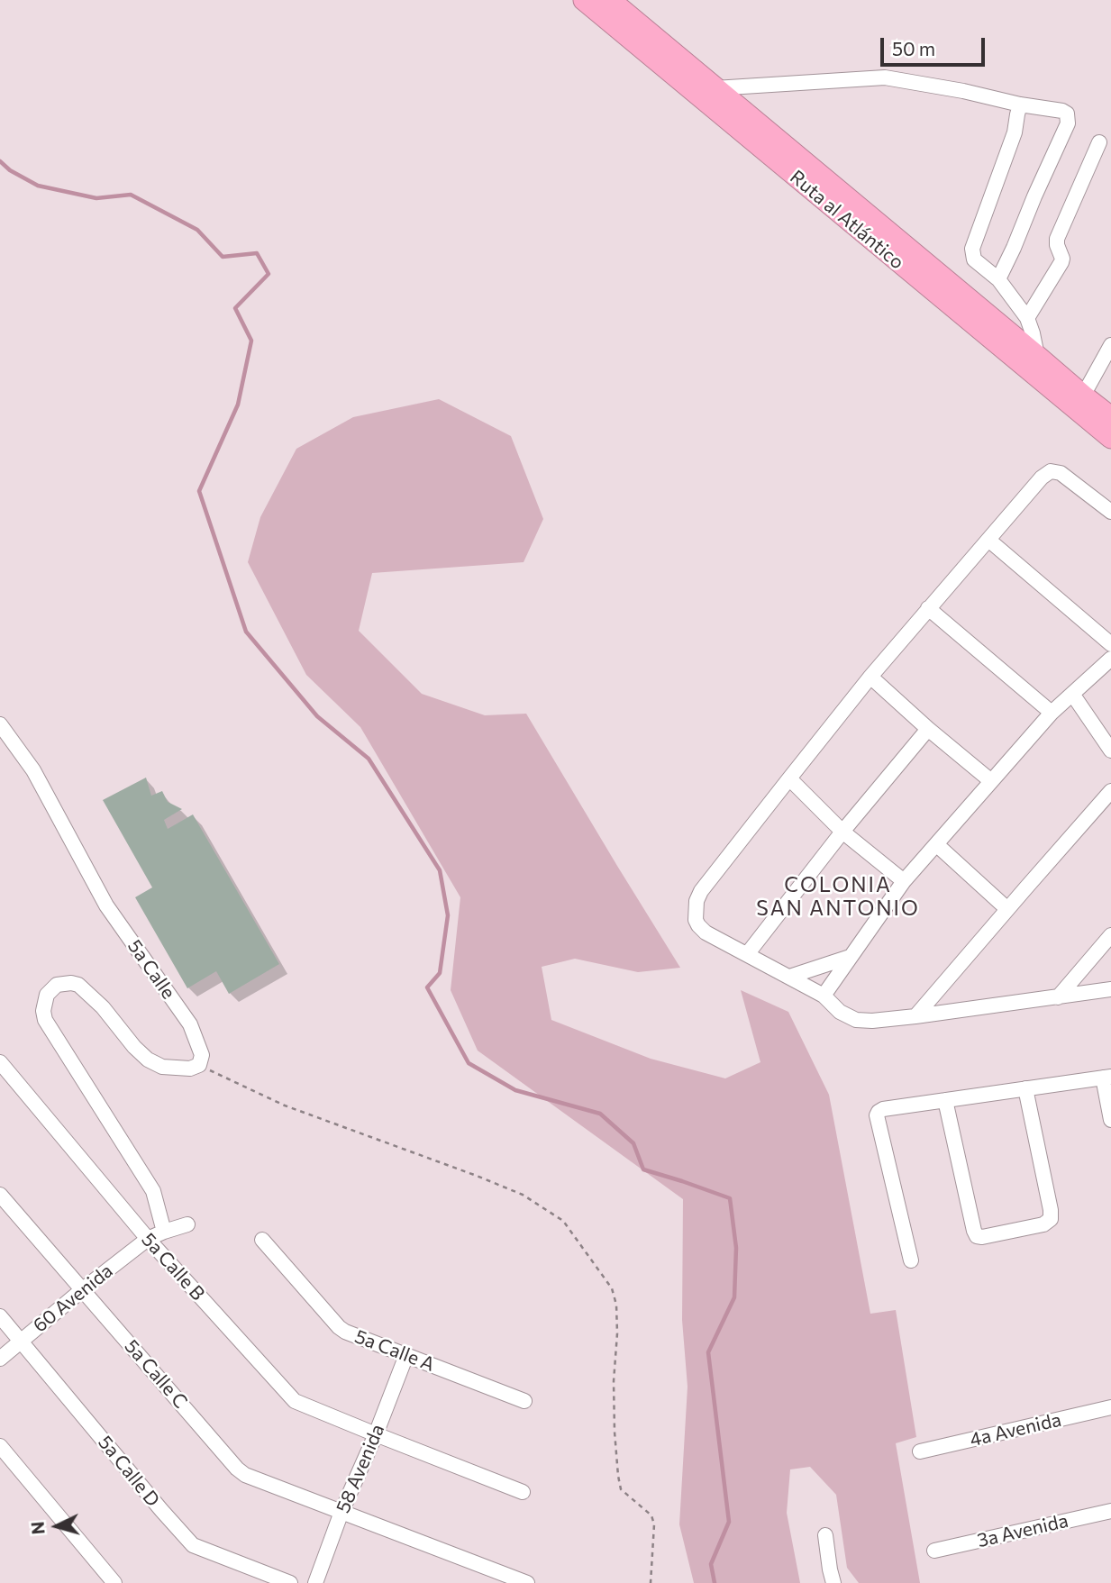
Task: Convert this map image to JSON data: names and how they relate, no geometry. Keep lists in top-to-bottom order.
{
  "streets": {
    "highway": ["Ruta al Atlántico"],
    "street": [
      "5a Calle",
      "5a Calle B",
      "60 Avenida",
      "5a Calle A",
      "5a Calle C",
      "4a Avenida",
      "58 Avenida",
      "5a Calle D",
      "3a Avenida"
    ]
  },
  "crossings": [
    ["5a Calle B", "60 Avenida"],
    ["5a Calle B", "58 Avenida"],
    ["60 Avenida", "5a Calle C"],
    ["60 Avenida", "5a Calle D"],
    ["5a Calle A", "58 Avenida"],
    ["5a Calle C", "58 Avenida"]
  ],
  "districts": ["COLONIA SAN ANTONIO"],
  "scale_bar": "50 m",
  "north": "left"
}
